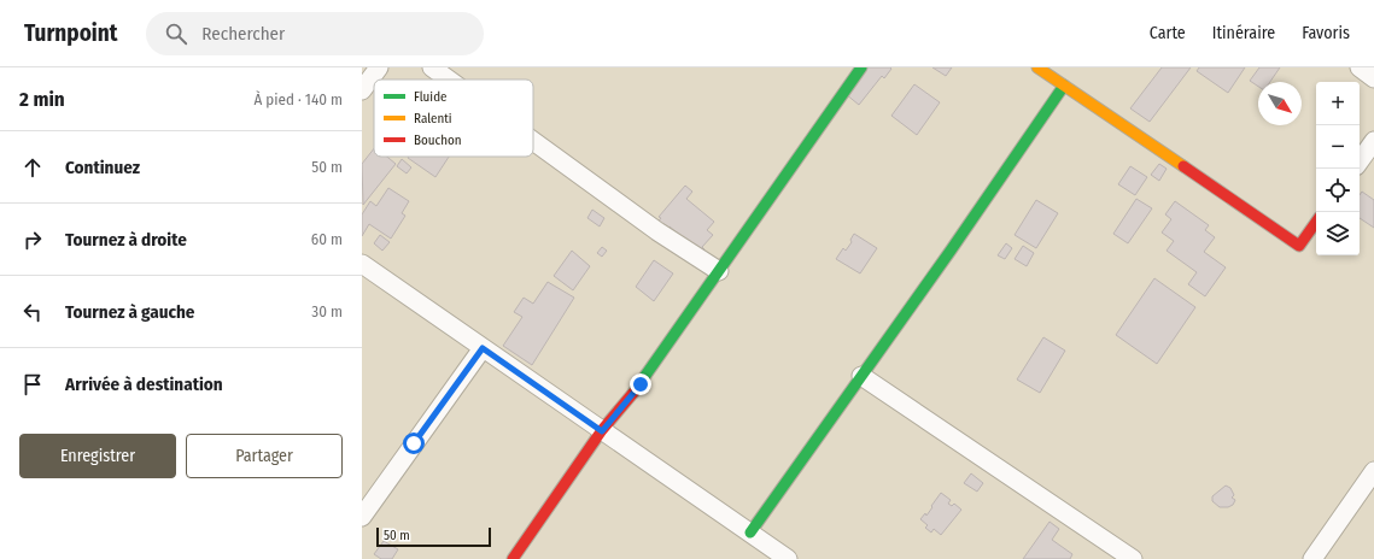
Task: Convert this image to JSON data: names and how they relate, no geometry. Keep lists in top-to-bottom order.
{
  "legend": ["Fluide", "Ralenti", "Bouchon"],
  "scale_bar": "50 m",
  "north": "bottom right",
  "page": {
    "header": "Turnpoint",
    "search": "Rechercher",
    "nav": ["Carte", "Itinéraire", "Favoris"],
    "heading": ["2 min", "À pied · 140 m"],
    "map_buttons": ["+", "−"],
    "list": [
      ["Continuez", "50 m"],
      ["Tournez à droite", "60 m"],
      ["Tournez à gauche", "30 m"],
      "Arrivée à destination"
    ],
    "buttons": ["Enregistrer", "Partager"],
    "scale": "50 m"
  }
}
